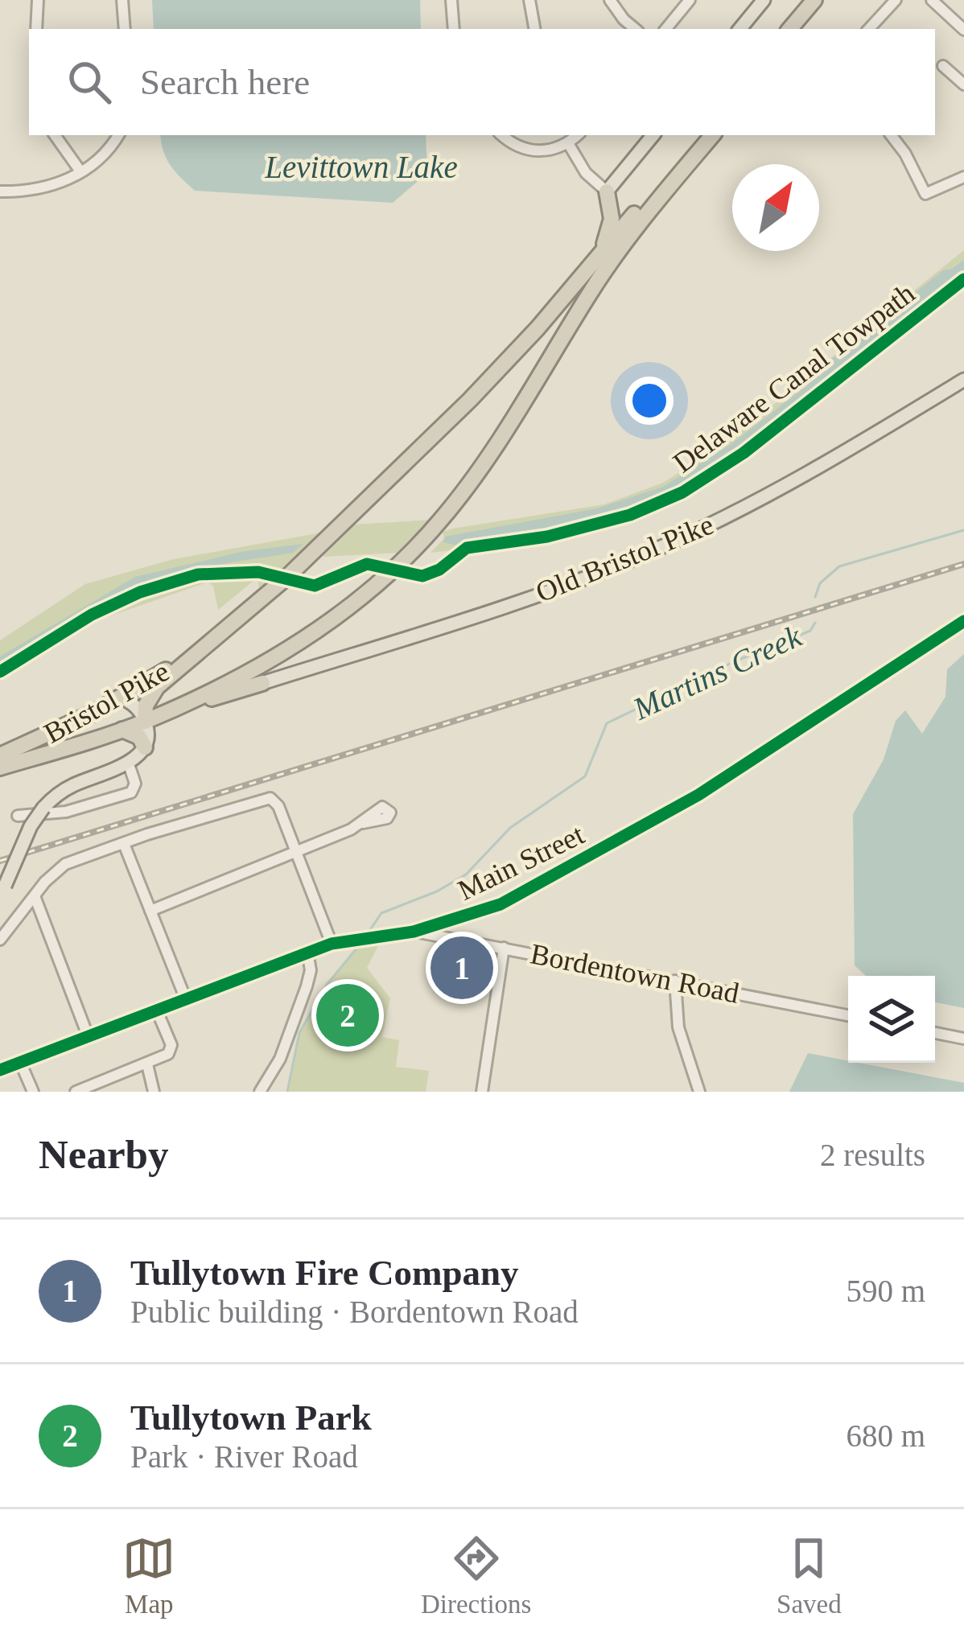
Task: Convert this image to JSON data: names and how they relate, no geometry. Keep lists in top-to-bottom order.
{
  "streets": {
    "highway": ["Bristol Pike"],
    "main road": ["Old Bristol Pike"],
    "street": ["Main Street", "Bordentown Road"],
    "cycle path": ["Delaware Canal Towpath"]
  },
  "crossings": [
    ["Main Street", "Bordentown Road"]
  ],
  "water": ["Levittown Lake", "Martins Creek"],
  "north": "top right",
  "page": {
    "search": "Search here",
    "pins": ["1", "2"],
    "heading": ["Nearby", "2 results"],
    "list": [
      {
        "mark": "1",
        "name": "Tullytown Fire Company",
        "note": "Public building · Bordentown Road",
        "value": "590 m"
      },
      {
        "mark": "2",
        "name": "Tullytown Park",
        "note": "Park · River Road",
        "value": "680 m"
      }
    ],
    "nav": ["Map", "Directions", "Saved"]
  }
}
